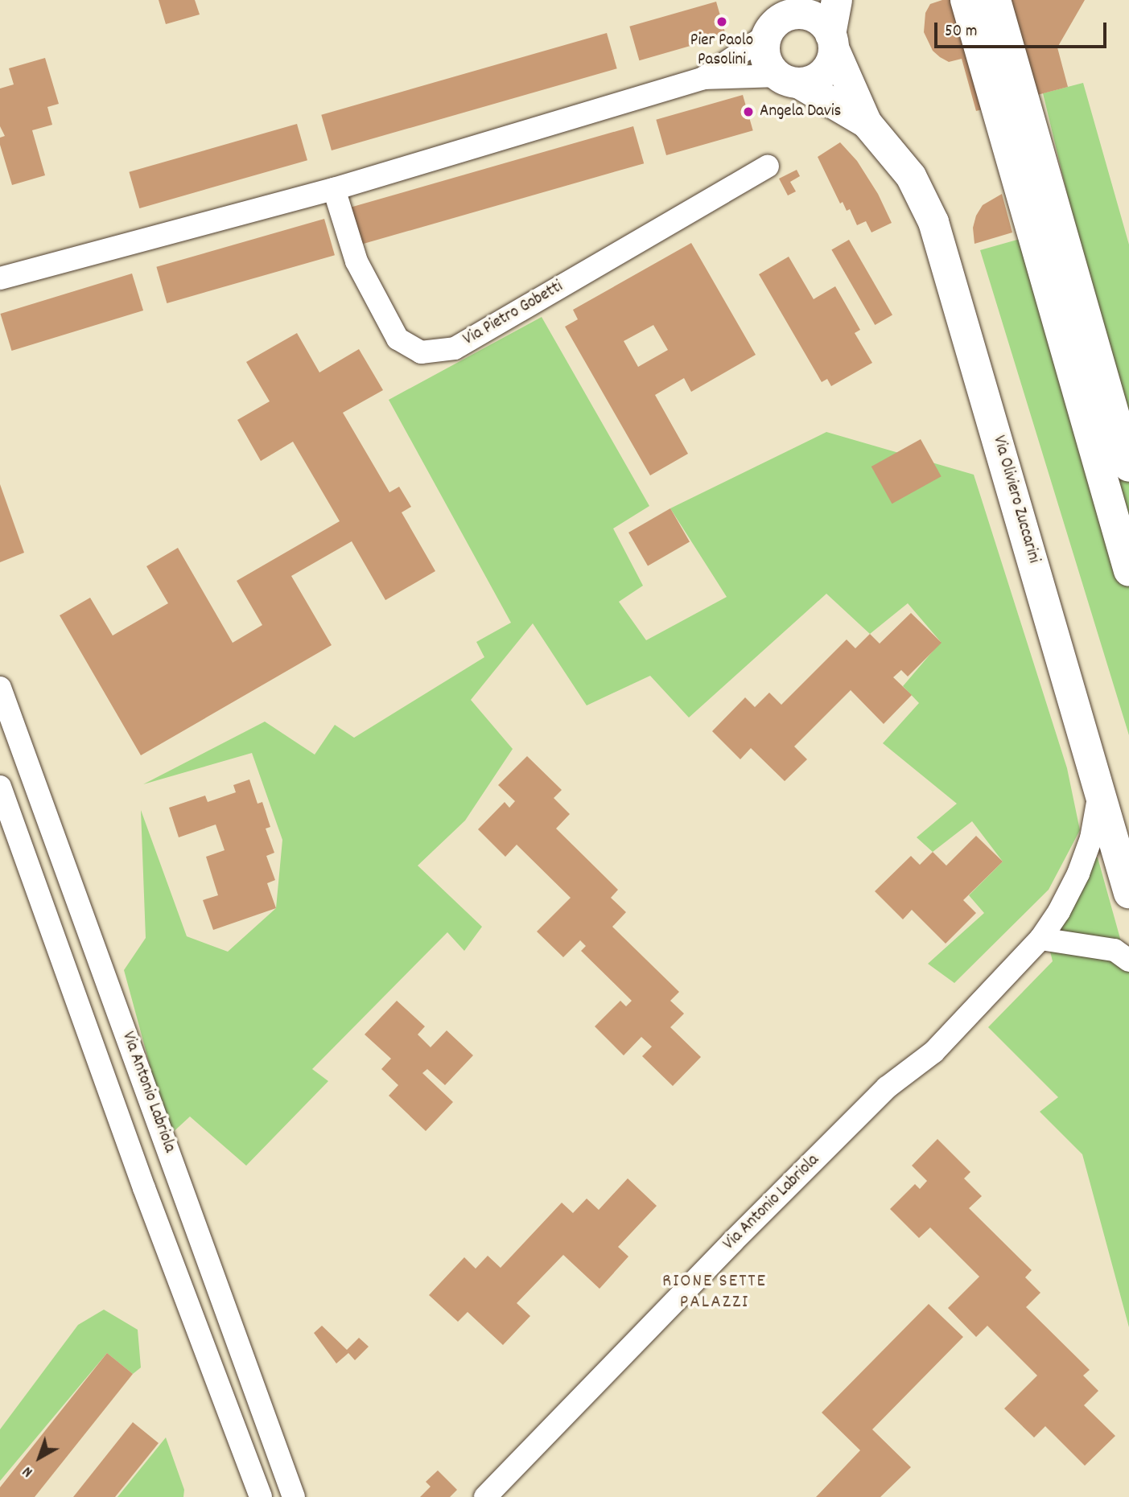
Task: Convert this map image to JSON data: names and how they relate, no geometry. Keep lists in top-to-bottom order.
{
  "streets": {
    "main road": ["Via Oliviero Zuccarini"],
    "street": ["Via Pietro Gobetti", "Via Antonio Labriola"]
  },
  "crossings": [
    ["Via Oliviero Zuccarini", "Via Antonio Labriola"]
  ],
  "districts": ["RIONE SETTE PALAZZI"],
  "places": ["Pier Paolo Pasolini", "Angela Davis"],
  "scale_bar": "50 m",
  "north": "bottom left"
}
